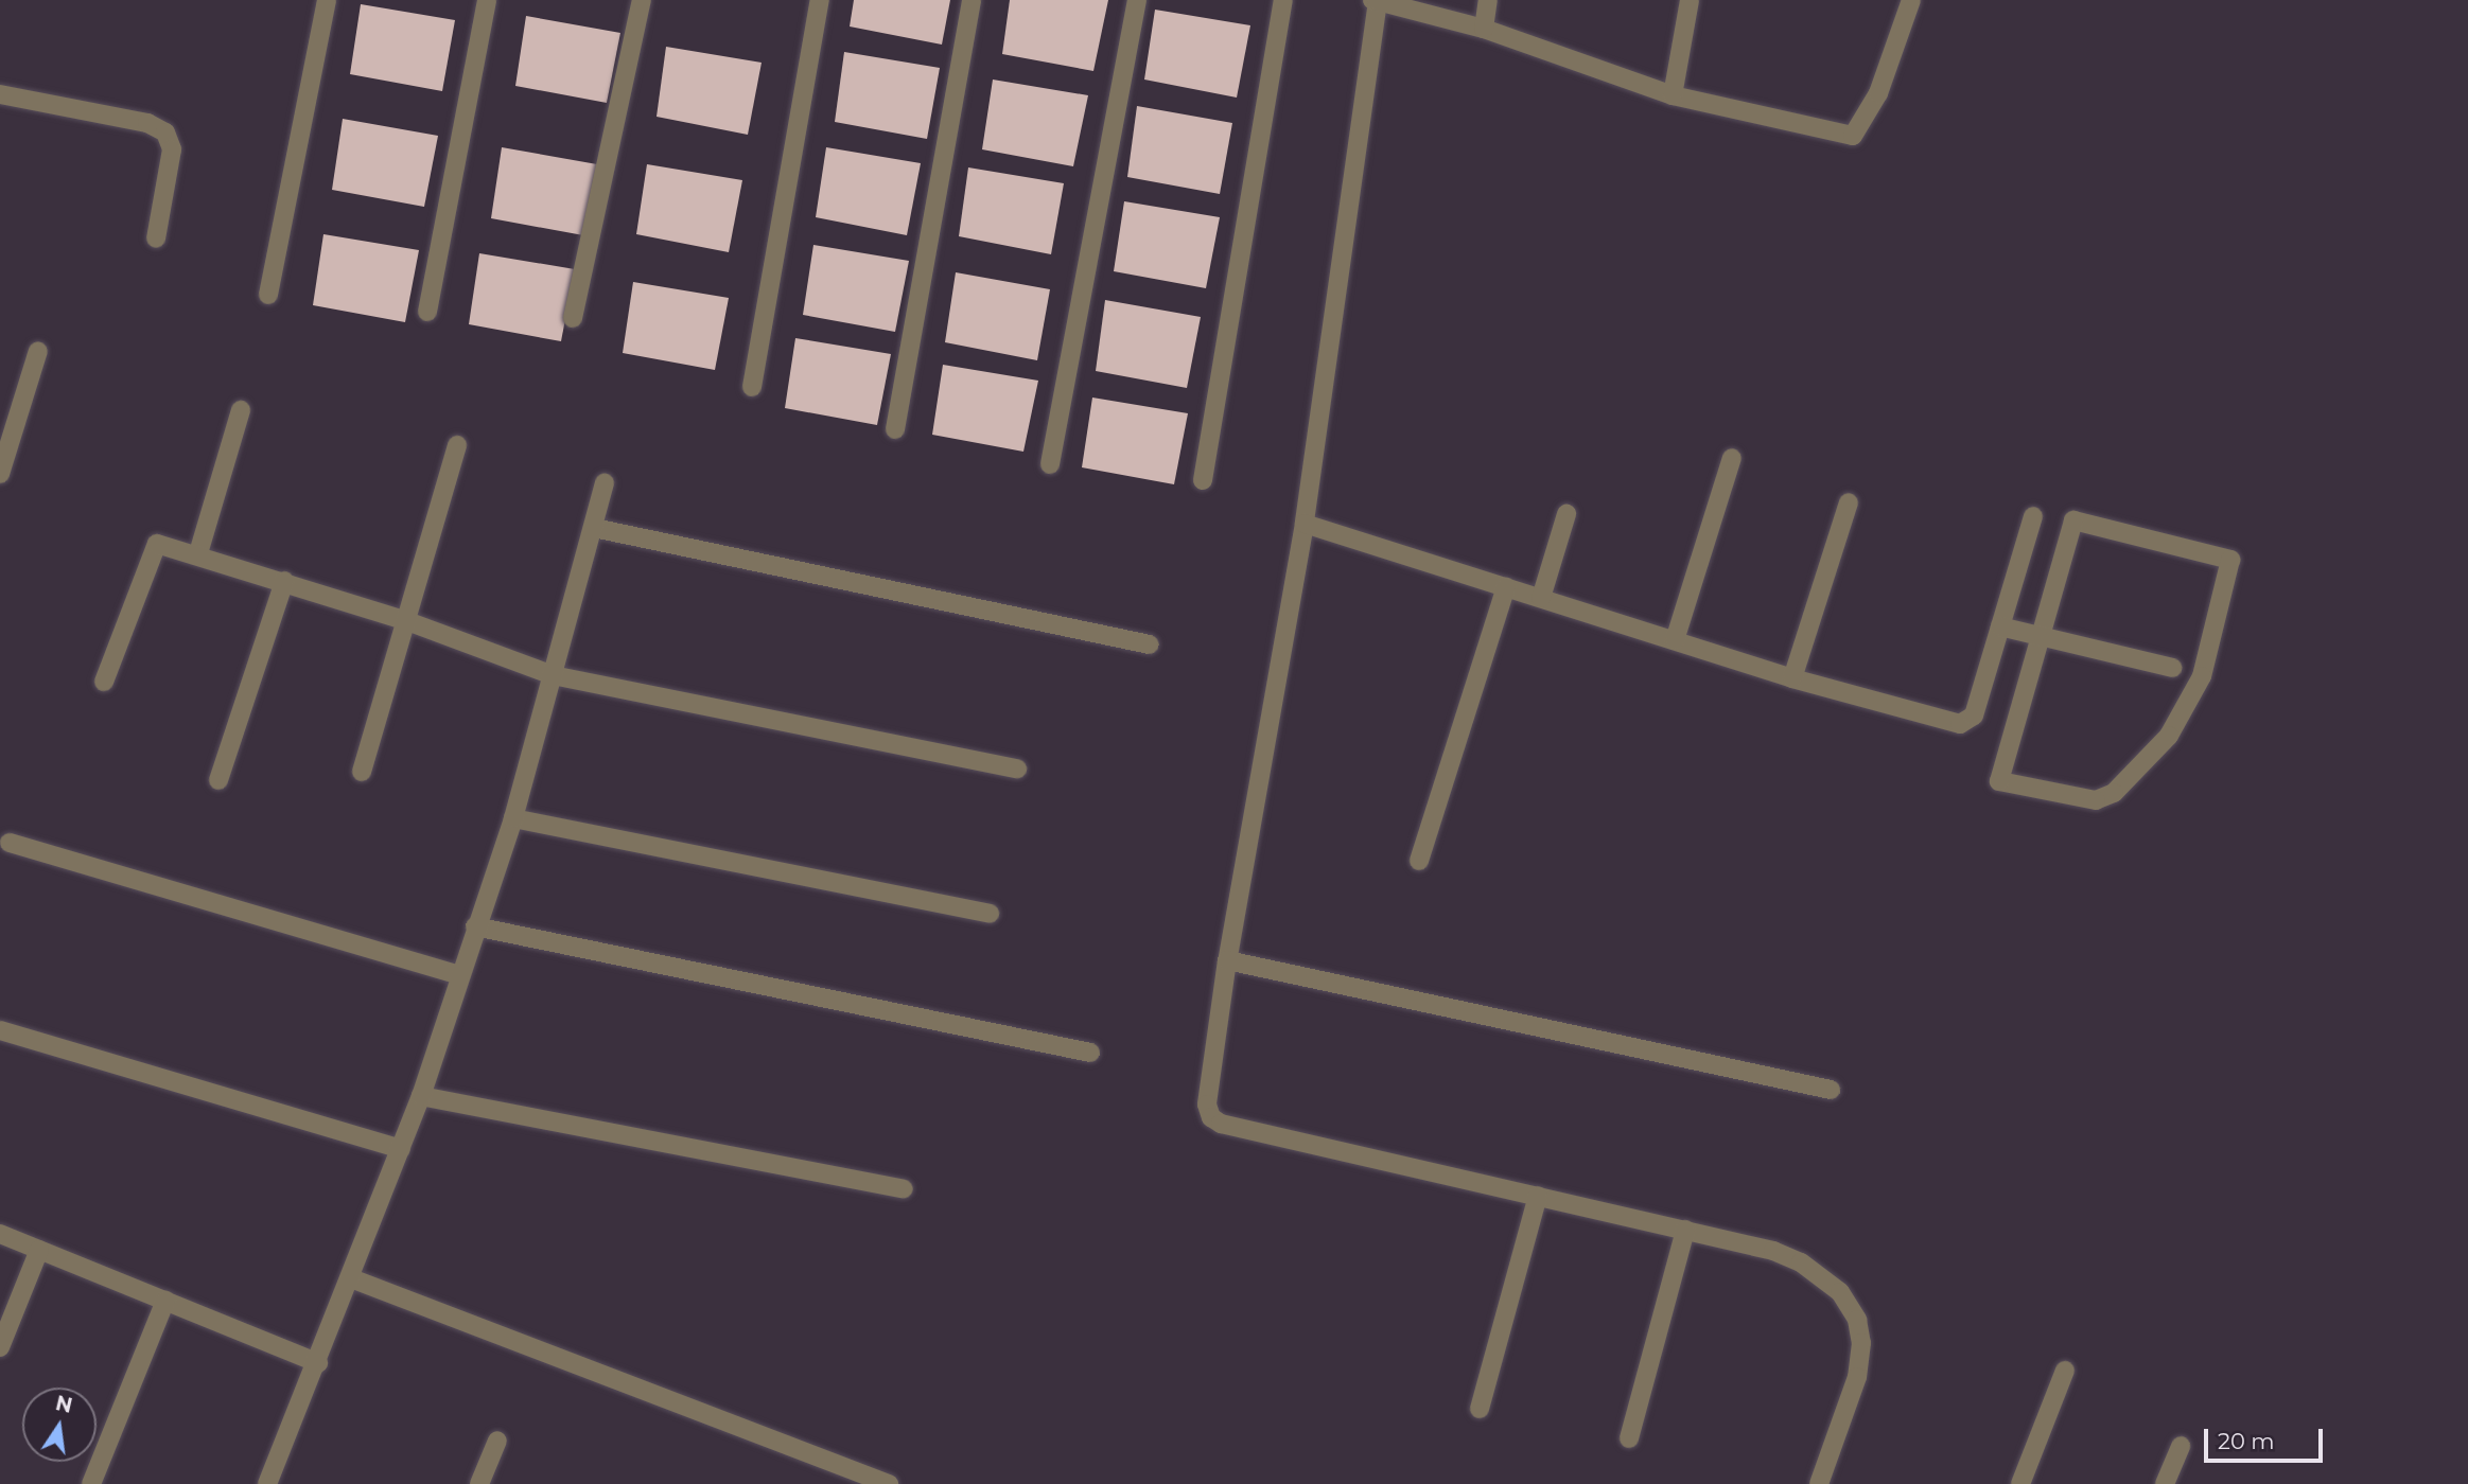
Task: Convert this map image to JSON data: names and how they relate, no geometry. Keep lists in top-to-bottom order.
{
  "scale_bar": "20 m",
  "north": "top"
}
